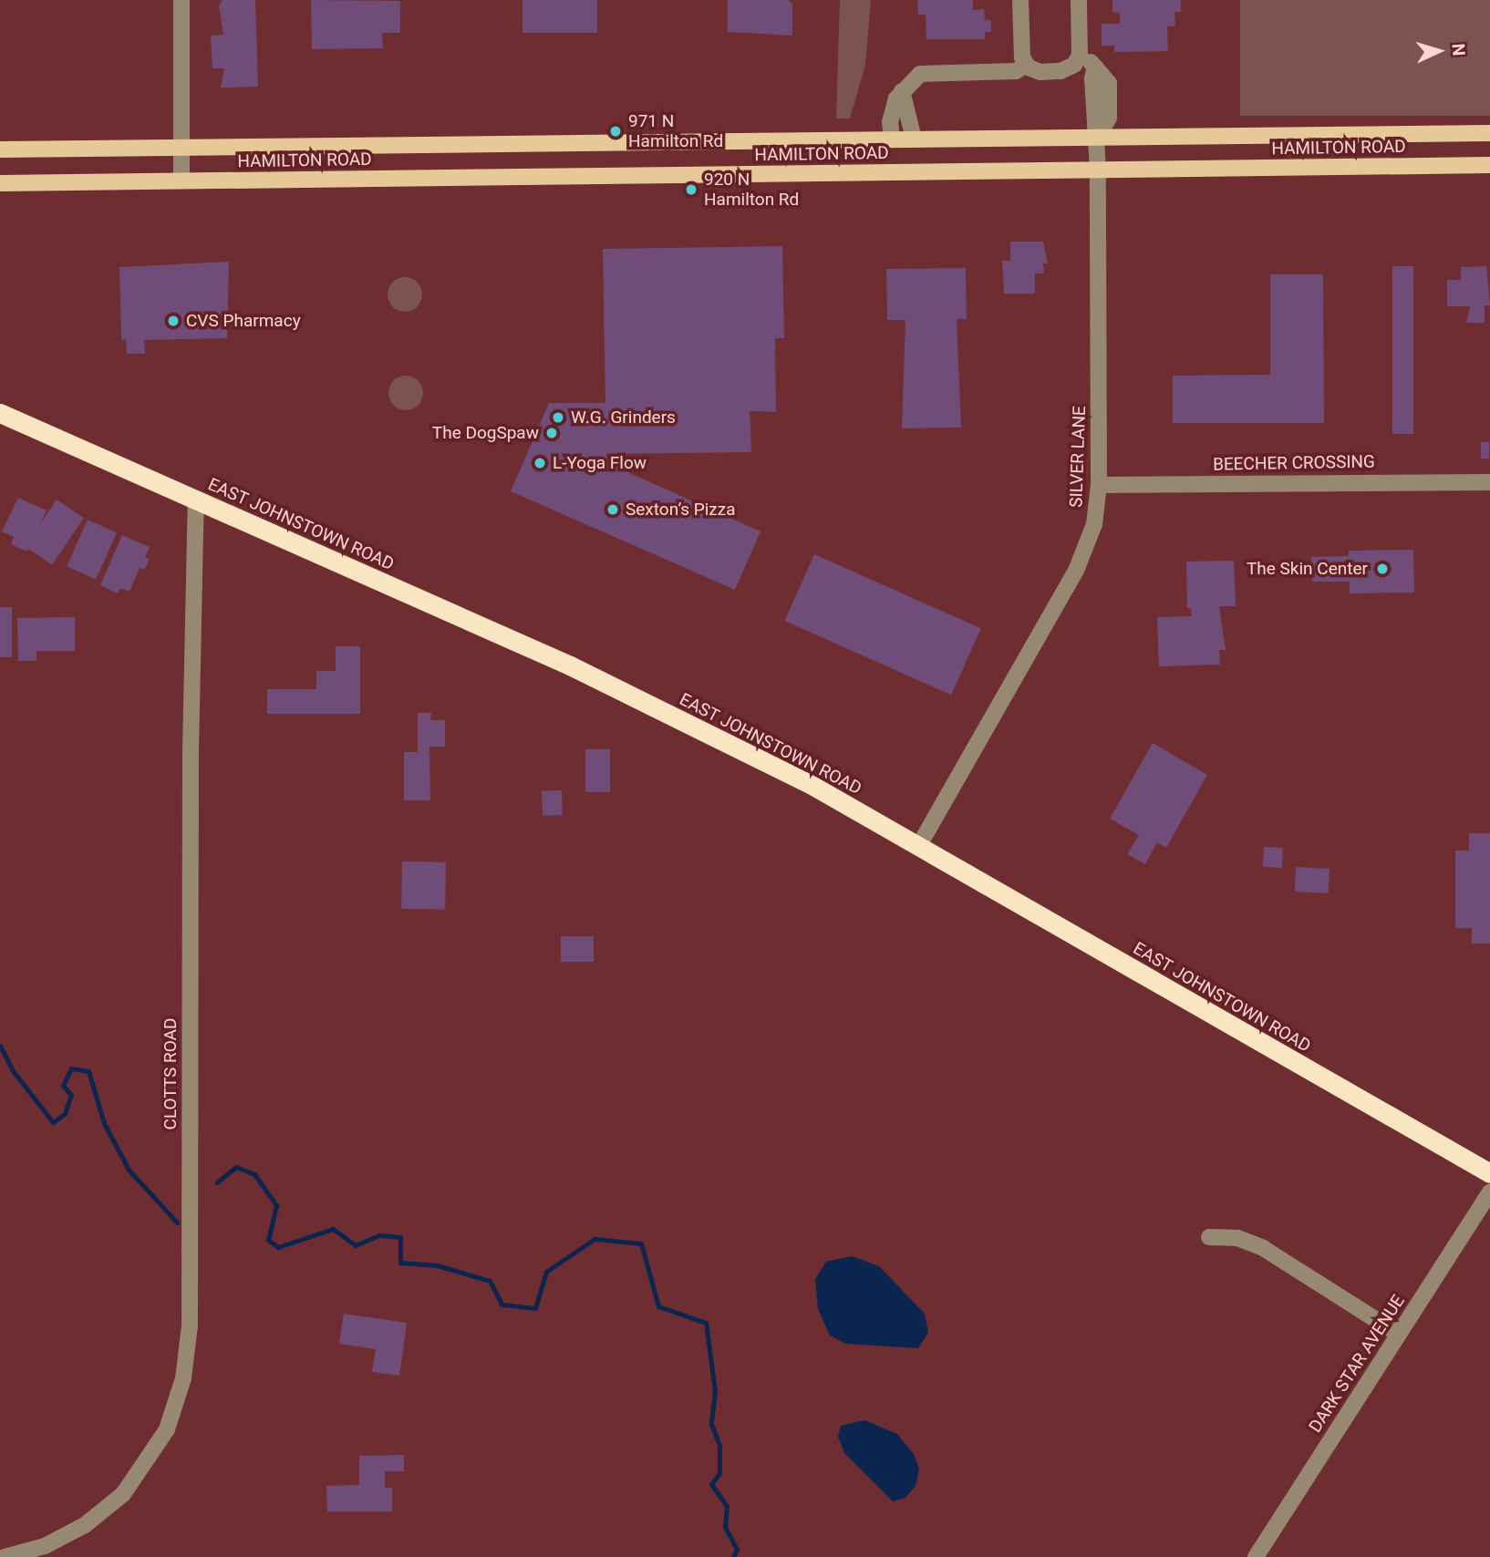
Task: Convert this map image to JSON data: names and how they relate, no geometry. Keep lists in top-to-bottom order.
{
  "streets": {
    "highway": ["EAST JOHNSTOWN ROAD"],
    "main road": ["HAMILTON ROAD"],
    "street": [
      "SILVER LANE",
      "BEECHER CROSSING",
      "CLOTTS ROAD",
      "DARK STAR AVENUE"
    ]
  },
  "crossings": [
    ["HAMILTON ROAD", "SILVER LANE"],
    ["SILVER LANE", "BEECHER CROSSING"],
    ["SILVER LANE", "EAST JOHNSTOWN ROAD"],
    ["EAST JOHNSTOWN ROAD", "CLOTTS ROAD"]
  ],
  "places": [
    "971 N Hamilton Rd",
    "920 N Hamilton Rd",
    "CVS Pharmacy",
    "W.G. Grinders",
    "The DogSpaw",
    "L-Yoga Flow",
    "Sexton’s Pizza",
    "The Skin Center"
  ],
  "north": "right"
}
